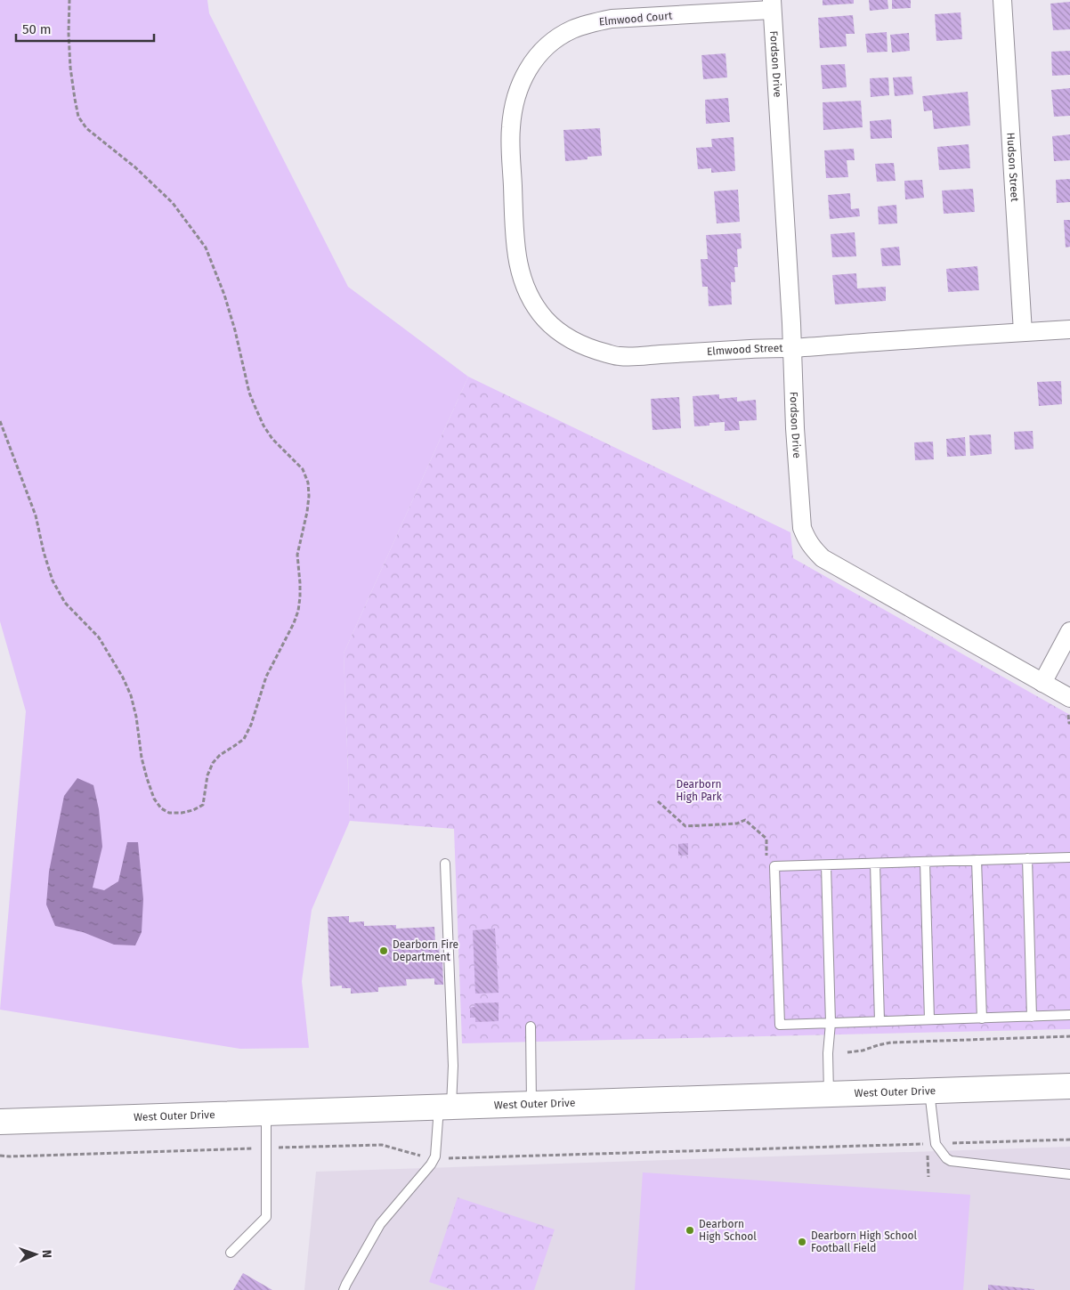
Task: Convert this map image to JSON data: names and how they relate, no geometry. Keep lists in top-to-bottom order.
{
  "streets": {
    "main road": ["West Outer Drive"],
    "street": [
      "Elmwood Court",
      "Fordson Drive",
      "Hudson Street",
      "Elmwood Street"
    ]
  },
  "crossings": [
    ["Elmwood Court", "Fordson Drive"],
    ["Elmwood Court", "Elmwood Street"],
    ["Fordson Drive", "Elmwood Street"],
    ["Hudson Street", "Elmwood Street"]
  ],
  "parks": ["Dearborn High Park"],
  "places": ["Dearborn Fire Department", "Dearborn High School", "Dearborn High School Football Field"],
  "scale_bar": "50 m",
  "north": "right"
}
